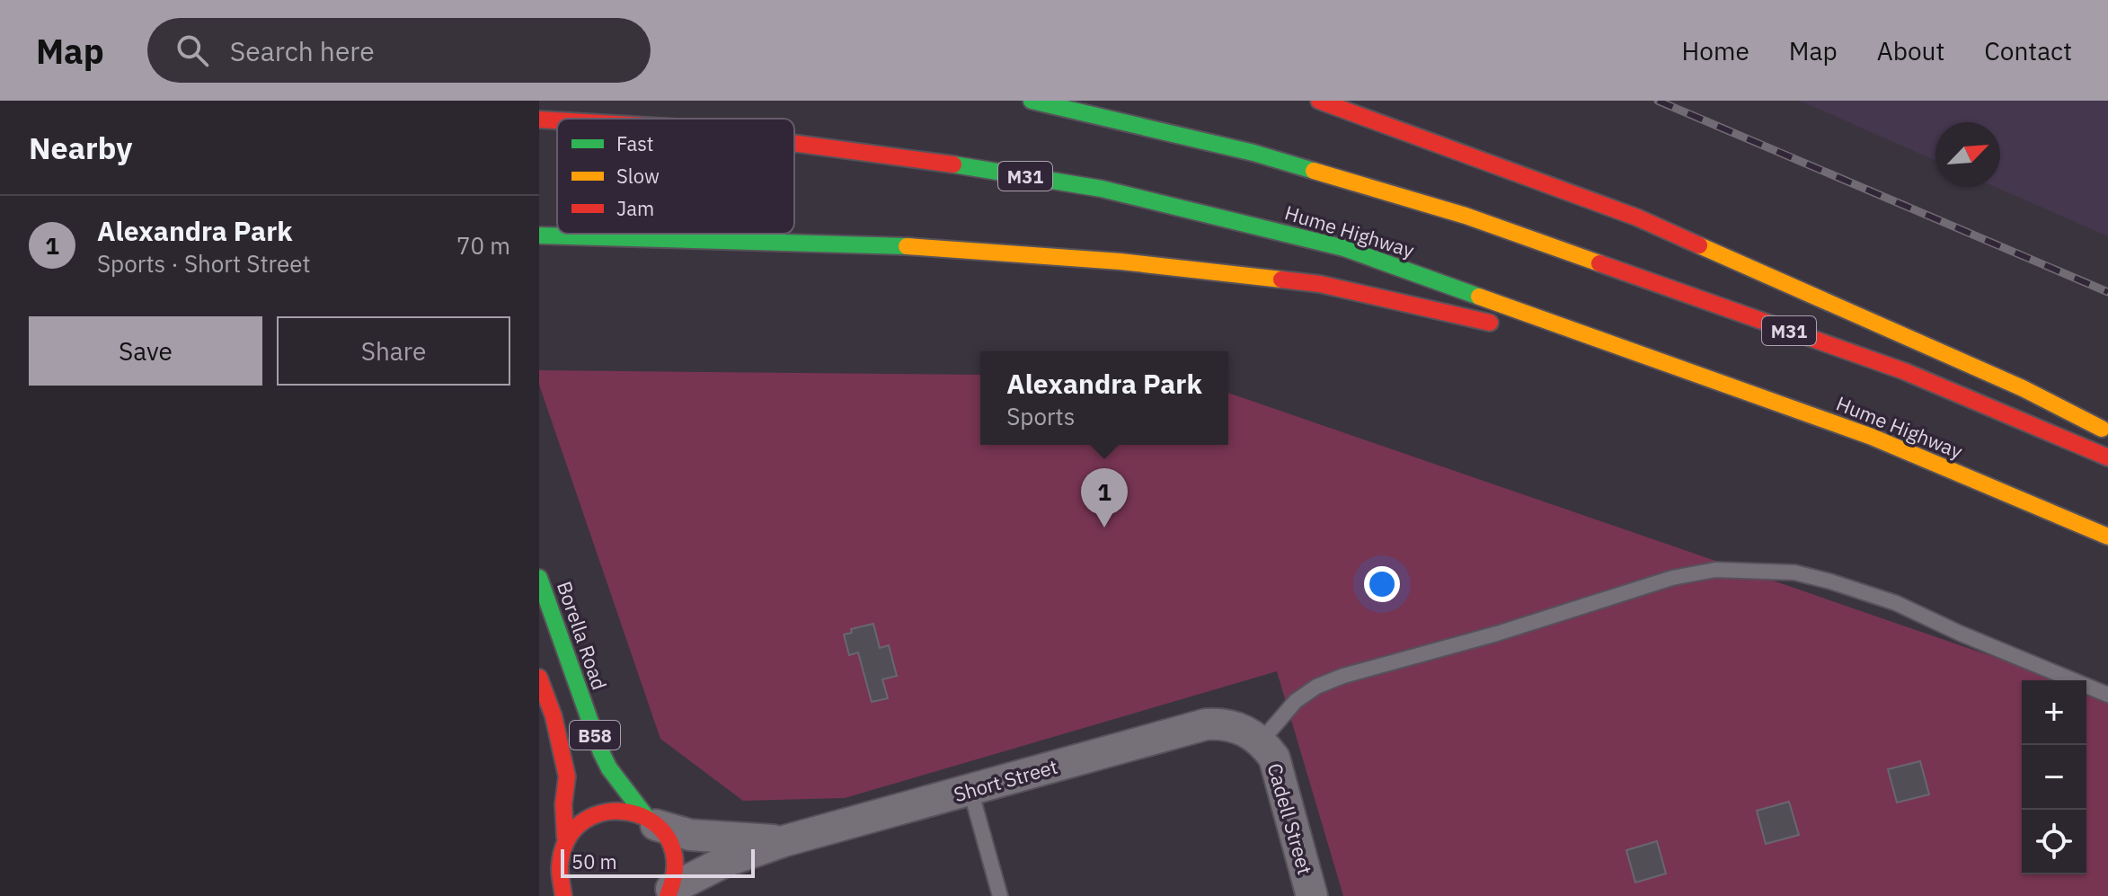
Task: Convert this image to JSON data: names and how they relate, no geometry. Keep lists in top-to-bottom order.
{
  "streets": {
    "main road": [
      "M31",
      "Hume Highway",
      "Borella Road",
      "B58"
    ],
    "street": ["Short Street", "Cadell Street"]
  },
  "crossings": [
    ["Borella Road", "B58"],
    ["Borella Road", "Short Street"],
    ["B58", "Short Street"],
    ["Short Street", "Cadell Street"]
  ],
  "legend": ["Fast", "Slow", "Jam"],
  "scale_bar": "50 m",
  "north": "top right",
  "page": {
    "header": "Map",
    "search": "Search here",
    "nav": [
      "Home",
      "Map",
      "About",
      "Contact"
    ],
    "heading": "Nearby",
    "list": [
      {
        "mark": "1",
        "name": "Alexandra Park",
        "note": "Sports · Short Street",
        "value": "70 m"
      }
    ],
    "buttons": ["Save", "Share"],
    "popup": ["Alexandra Park", "Sports"],
    "pins": "1",
    "map_buttons": ["+", "−"],
    "scale": "50 m"
  }
}
